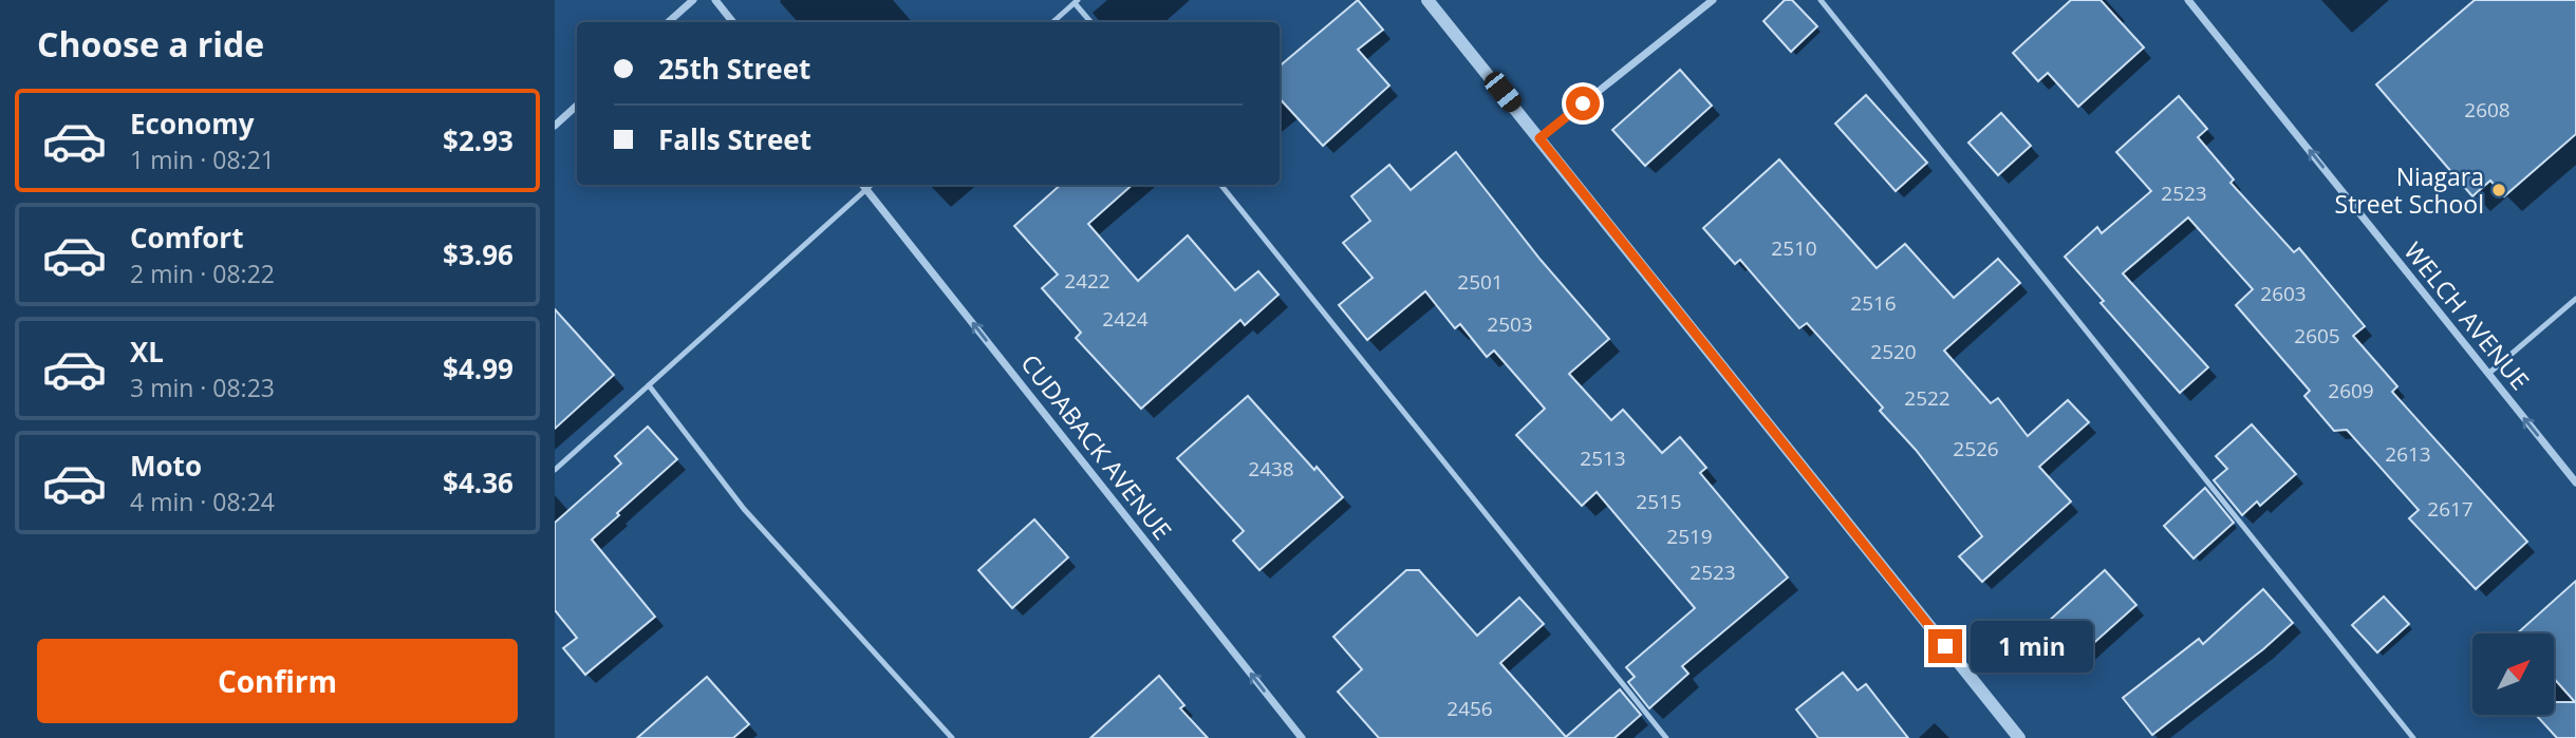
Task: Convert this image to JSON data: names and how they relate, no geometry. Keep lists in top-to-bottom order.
{
  "streets": {
    "street": ["WELCH AVENUE", "CUDABACK AVENUE"]
  },
  "one_way": ["WELCH AVENUE", "CUDABACK AVENUE"],
  "places": ["Niagara Street School"],
  "house_numbers": [
    "2608",
    "2523",
    "2510",
    "2422",
    "2501",
    "2603",
    "2516",
    "2424",
    "2503",
    "2605",
    "2520",
    "2609",
    "2522",
    "2526",
    "2613",
    "2513",
    "2438",
    "2515",
    "2617",
    "2519",
    "2523",
    "2456"
  ],
  "north": "top right",
  "page": {
    "heading": "Choose a ride",
    "banner": ["25th Street", "Falls Street"],
    "list": [
      {
        "name": "Economy",
        "note": "1 min · 08:21",
        "value": "$2.93"
      },
      {
        "name": "Comfort",
        "note": "2 min · 08:22",
        "value": "$3.96"
      },
      {
        "name": "XL",
        "note": "3 min · 08:23",
        "value": "$4.99"
      },
      {
        "name": "Moto",
        "note": "4 min · 08:24",
        "value": "$4.36"
      }
    ],
    "bubble": "1 min",
    "buttons": "Confirm"
  }
}
